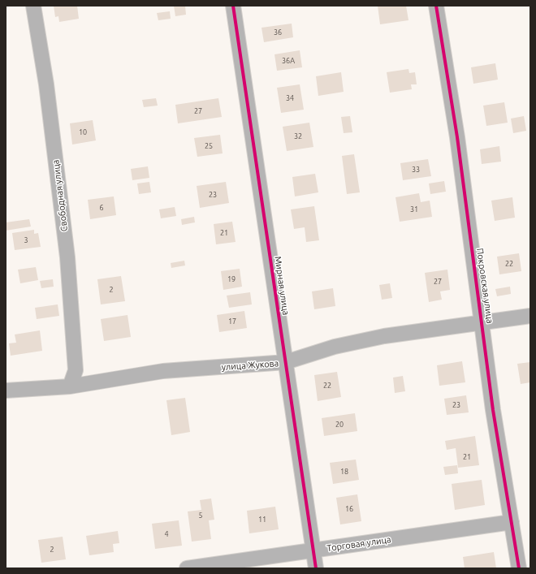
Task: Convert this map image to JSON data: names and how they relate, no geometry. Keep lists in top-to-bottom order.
{
  "streets": {
    "street": [
      "Свободная улица",
      "Мирная улица",
      "Покровская улица",
      "улица Жукова",
      "Торговая улица"
    ]
  },
  "crossings": [
    ["Свободная улица", "улица Жукова"],
    ["Мирная улица", "улица Жукова"],
    ["Мирная улица", "Торговая улица"],
    ["Покровская улица", "улица Жукова"],
    ["Покровская улица", "Торговая улица"]
  ],
  "house_numbers": [
    "36",
    "36А",
    "34",
    "27",
    "10",
    "32",
    "25",
    "33",
    "23",
    "6",
    "31",
    "21",
    "3",
    "22",
    "19",
    "27",
    "2",
    "17",
    "22",
    "23",
    "20",
    "21",
    "18",
    "16",
    "5",
    "11",
    "4",
    "2"
  ]
}
